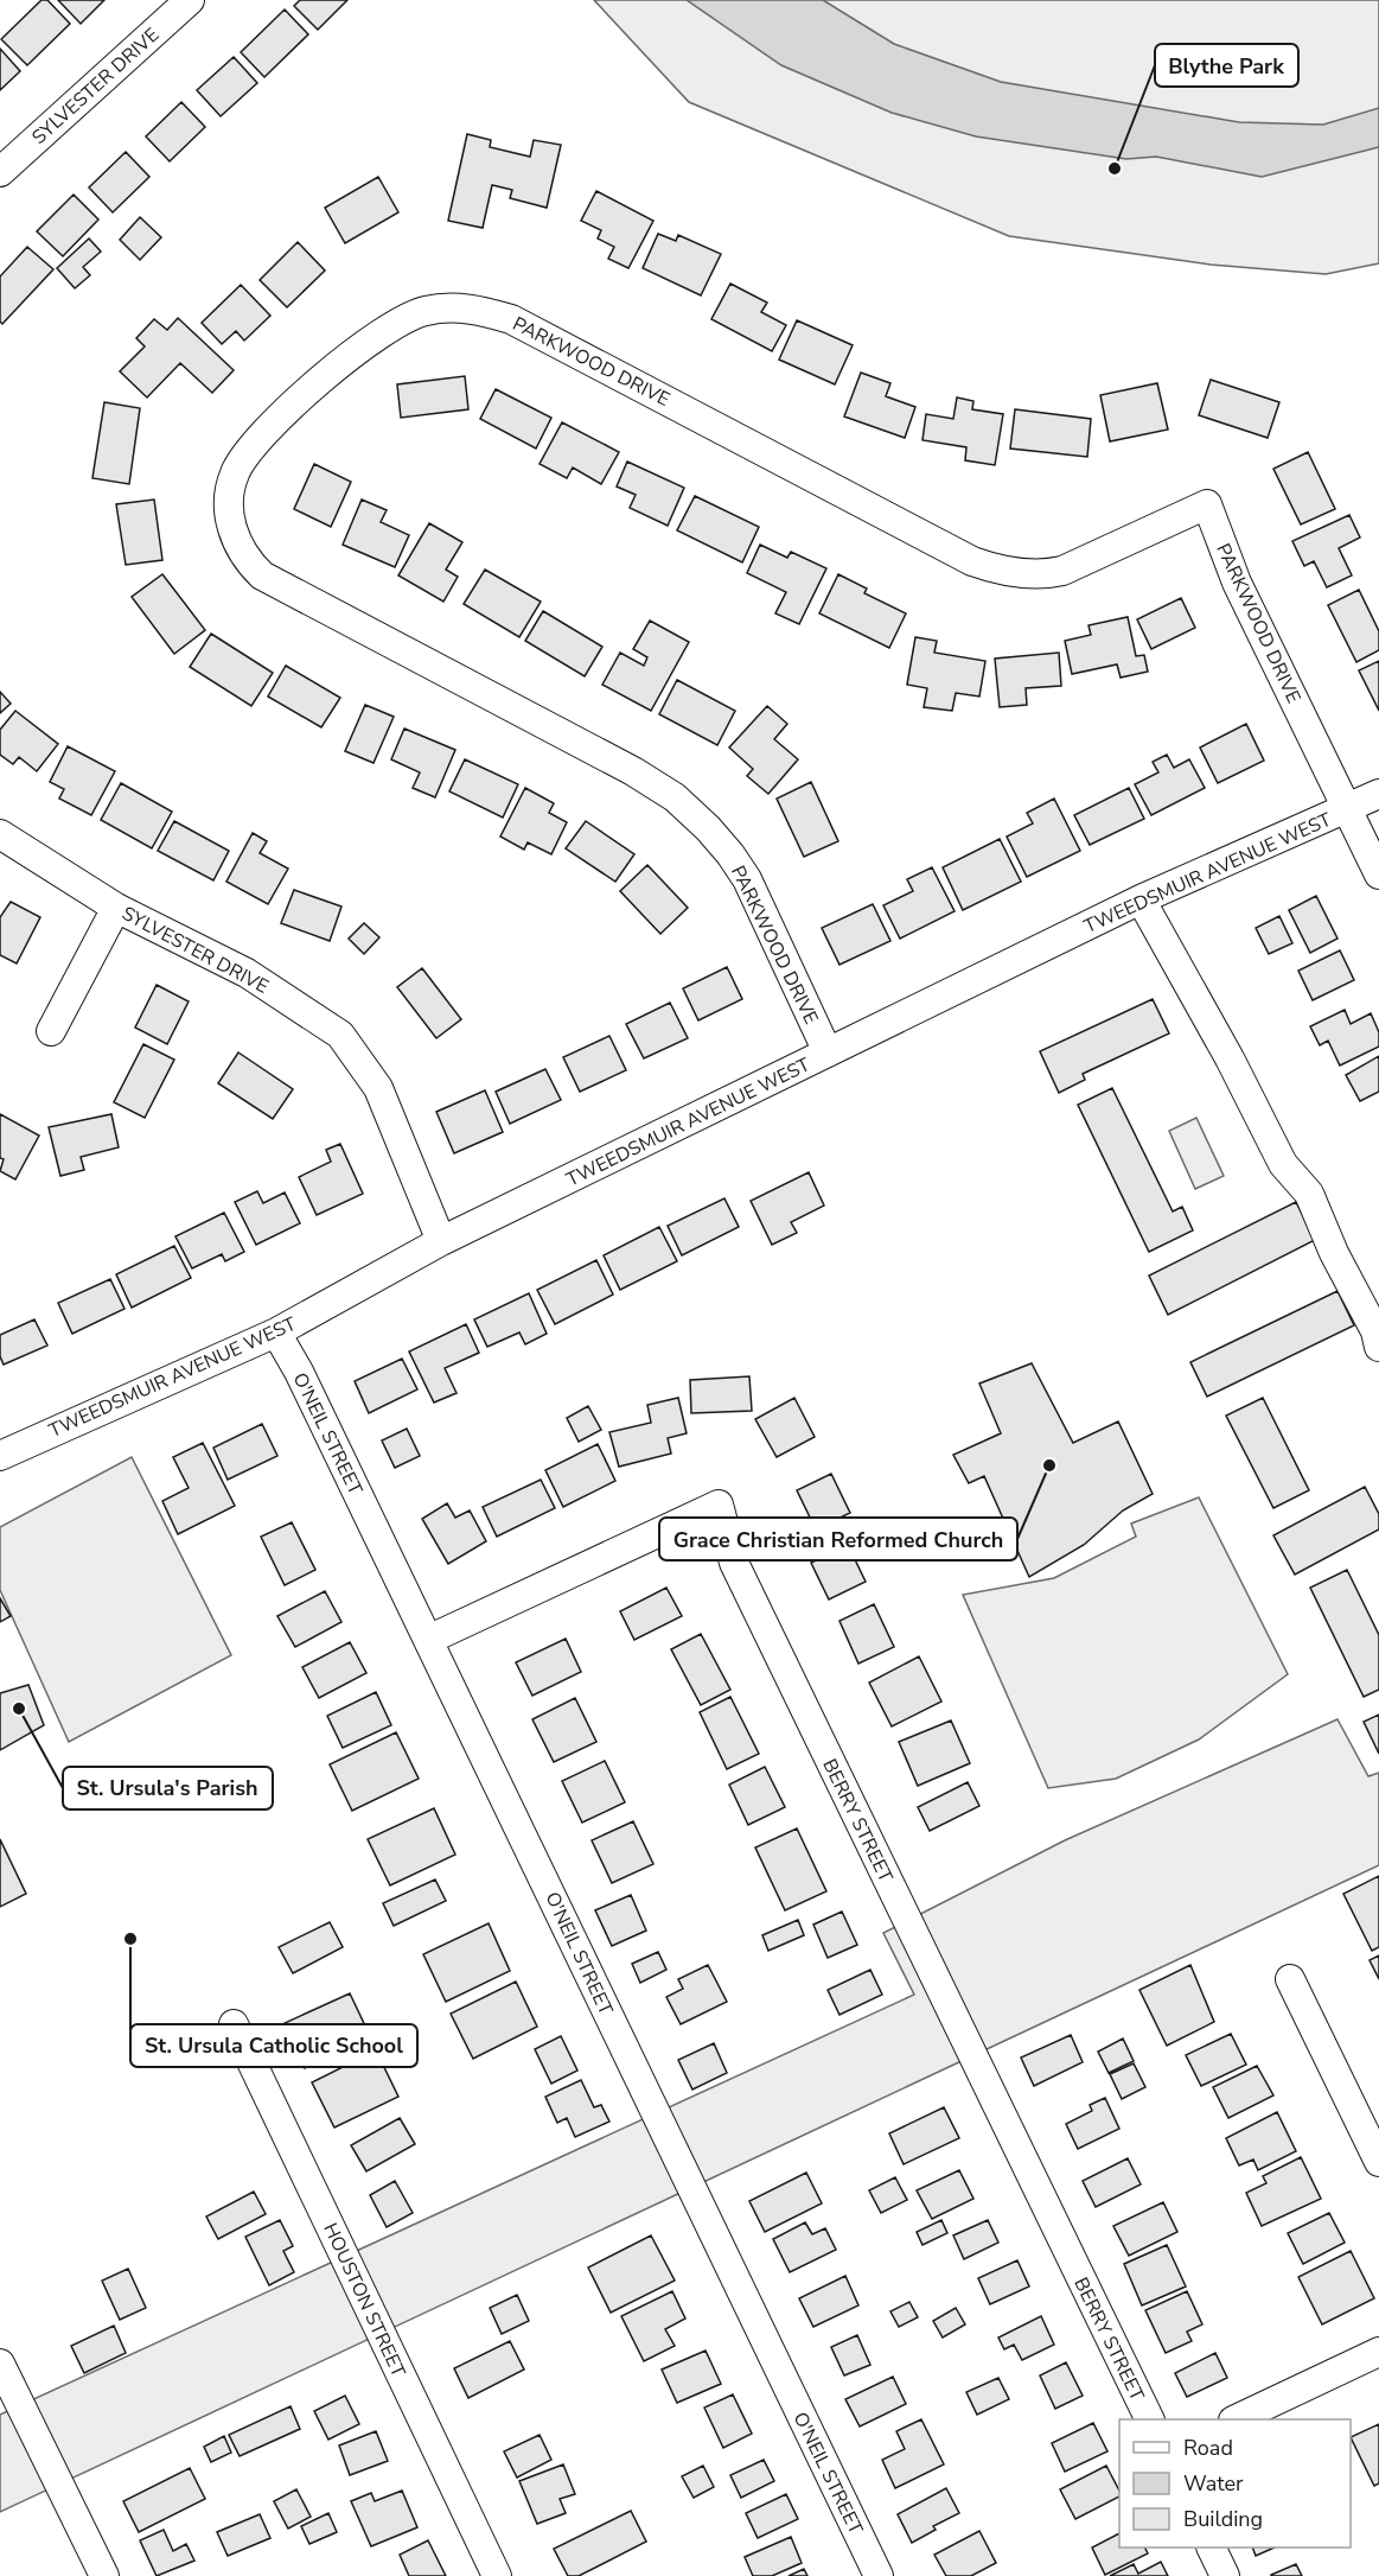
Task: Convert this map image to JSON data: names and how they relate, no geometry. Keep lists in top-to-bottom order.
{
  "streets": {
    "street": [
      "SYLVESTER DRIVE",
      "PARKWOOD DRIVE",
      "TWEEDSMUIR AVENUE WEST",
      "O'NEIL STREET",
      "BERRY STREET",
      "HOUSTON STREET"
    ]
  },
  "crossings": [
    ["SYLVESTER DRIVE", "TWEEDSMUIR AVENUE WEST"],
    ["PARKWOOD DRIVE", "TWEEDSMUIR AVENUE WEST"],
    ["TWEEDSMUIR AVENUE WEST", "O'NEIL STREET"],
    ["O'NEIL STREET", "BERRY STREET"]
  ],
  "places": [
    "Blythe Park",
    "Grace Christian Reformed Church",
    "St. Ursula's Parish",
    "St. Ursula Catholic School"
  ],
  "legend": ["Road", "Water", "Building"]
}
